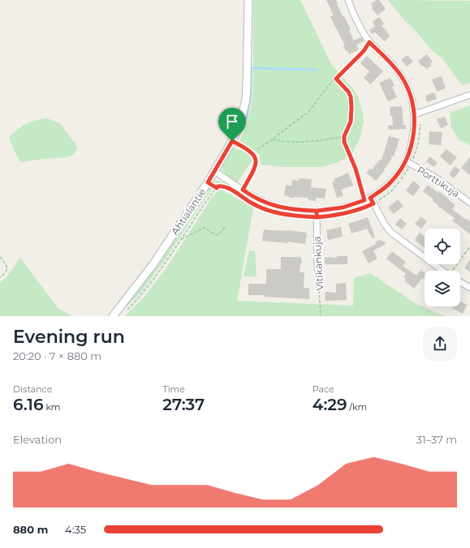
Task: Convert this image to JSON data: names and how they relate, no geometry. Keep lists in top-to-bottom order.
{
  "streets": {
    "street": ["Porttikuja", "Ahtialantie", "Vitikankuja"]
  },
  "page": {
    "heading": ["Evening run", "20:20 · 7 × 880 m"],
    "stats": [
      ["Distance", "6.16 km"],
      ["Time", "27:37"],
      ["Pace", "4:29 /km"]
    ],
    "chart": ["Elevation", "31–37 m"],
    "list": [
      {
        "name": "880 m",
        "note": "4:35"
      }
    ]
  }
}
